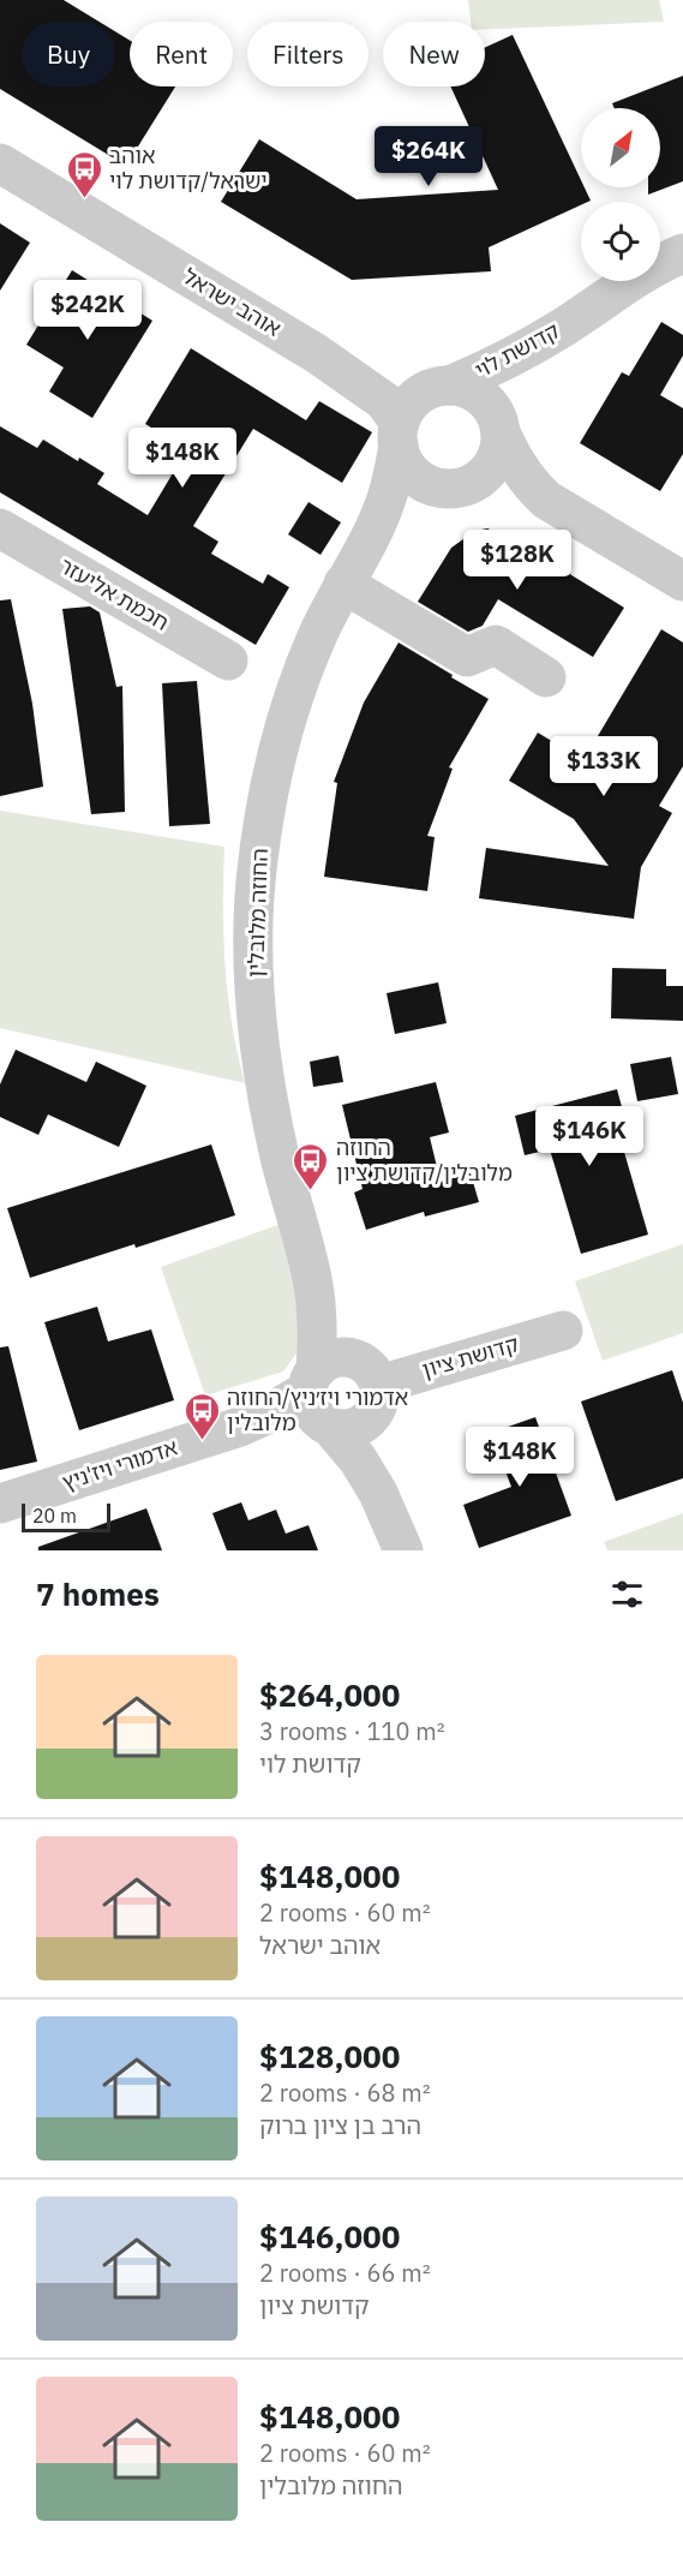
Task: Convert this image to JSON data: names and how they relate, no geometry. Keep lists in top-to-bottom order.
{
  "streets": {
    "street": [
      "אוהב ישראל",
      "קדושת לוי",
      "חכמת אליעזר",
      "החוזה מלובלין",
      "קדושת ציון",
      "אדמורי ויז'ניץ"
    ]
  },
  "crossings": [
    ["אוהב ישראל", "קדושת לוי"],
    ["אוהב ישראל", "החוזה מלובלין"],
    ["קדושת לוי", "החוזה מלובלין"],
    ["החוזה מלובלין", "קדושת ציון"],
    ["החוזה מלובלין", "אדמורי ויז'ניץ"]
  ],
  "places": {
    "bus stop": ["אוהב ישראל/קדושת לוי", "החוזה מלובלין/קדושת ציון", "אדמורי ויז׳ניץ/החוזה מלובלין"]
  },
  "scale_bar": "20 m",
  "north": "top right",
  "page": {
    "chip": [
      "Buy",
      "Rent",
      "Filters",
      "New"
    ],
    "price": [
      "$264K",
      "$242K",
      "$148K",
      "$128K",
      "$133K",
      "$146K",
      "$148K"
    ],
    "scale": "20 m",
    "heading": "7 homes",
    "list": [
      {
        "name": "$264,000",
        "note": "3 rooms · 110 m² · קדושת לוי"
      },
      {
        "name": "$148,000",
        "note": "2 rooms · 60 m² · אוהב ישראל"
      },
      {
        "name": "$128,000",
        "note": "2 rooms · 68 m² · הרב בן ציון ברוק"
      },
      {
        "name": "$146,000",
        "note": "2 rooms · 66 m² · קדושת ציון"
      },
      {
        "name": "$148,000",
        "note": "2 rooms · 60 m² · החוזה מלובלין"
      }
    ]
  }
}
